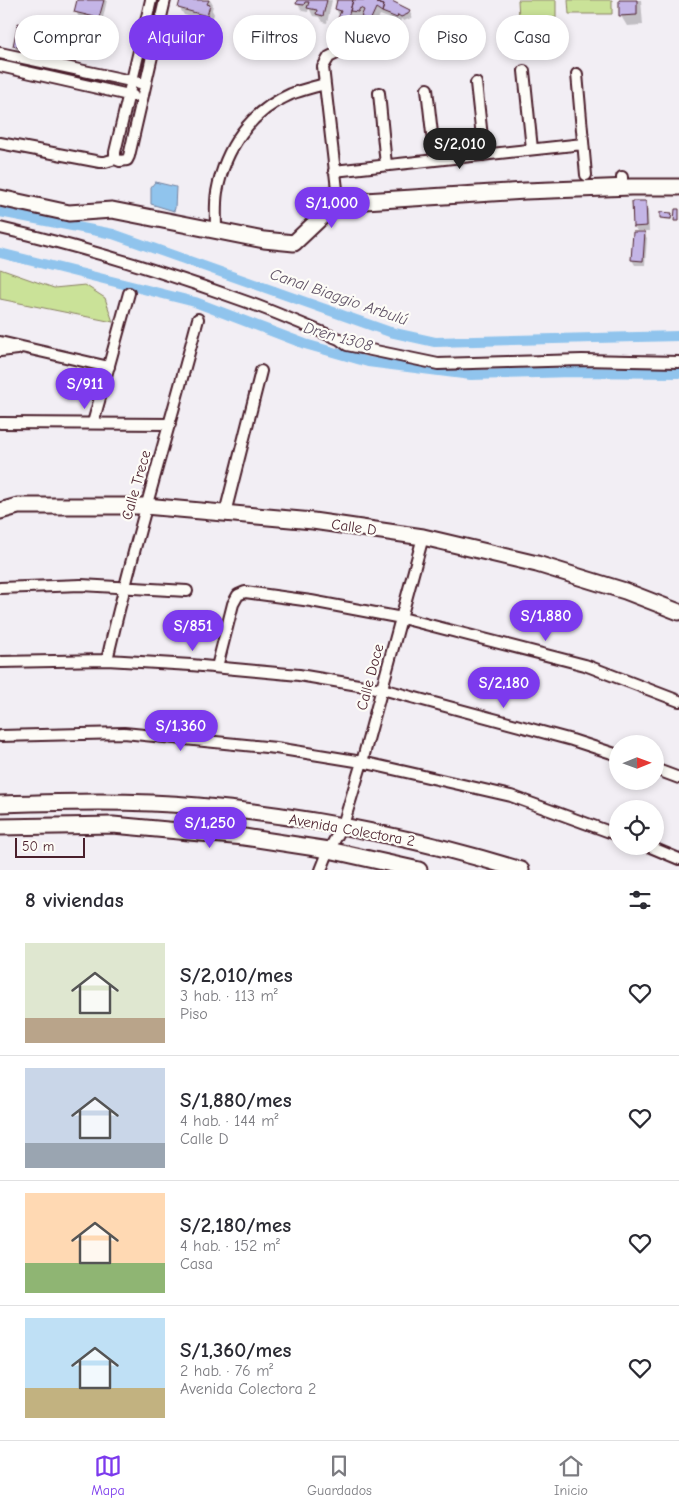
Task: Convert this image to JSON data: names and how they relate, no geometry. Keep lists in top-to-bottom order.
{
  "streets": {
    "street": [
      "Calle Trece",
      "Calle D",
      "Calle Doce",
      "Avenida Colectora 2"
    ]
  },
  "crossings": [
    ["Calle Trece", "Calle D"],
    ["Calle D", "Calle Doce"],
    ["Calle Doce", "Avenida Colectora 2"]
  ],
  "water": ["Canal Biaggio Arbulú", "Dren 1308"],
  "scale_bar": "50 m",
  "north": "right",
  "page": {
    "chip": [
      "Comprar",
      "Alquilar",
      "Filtros",
      "Nuevo",
      "Piso",
      "Casa"
    ],
    "price": [
      "S/2,010",
      "S/1,000",
      "S/911",
      "S/1,880",
      "S/851",
      "S/2,180",
      "S/1,360",
      "S/1,250"
    ],
    "scale": "50 m",
    "heading": "8 viviendas",
    "list": [
      {
        "name": "S/2,010/mes",
        "note": "3 hab. · 113 m² · Piso"
      },
      {
        "name": "S/1,880/mes",
        "note": "4 hab. · 144 m² · Calle D"
      },
      {
        "name": "S/2,180/mes",
        "note": "4 hab. · 152 m² · Casa"
      },
      {
        "name": "S/1,360/mes",
        "note": "2 hab. · 76 m² · Avenida Colectora 2"
      }
    ],
    "tabs": ["Mapa", "Guardados", "Inicio"]
  }
}
